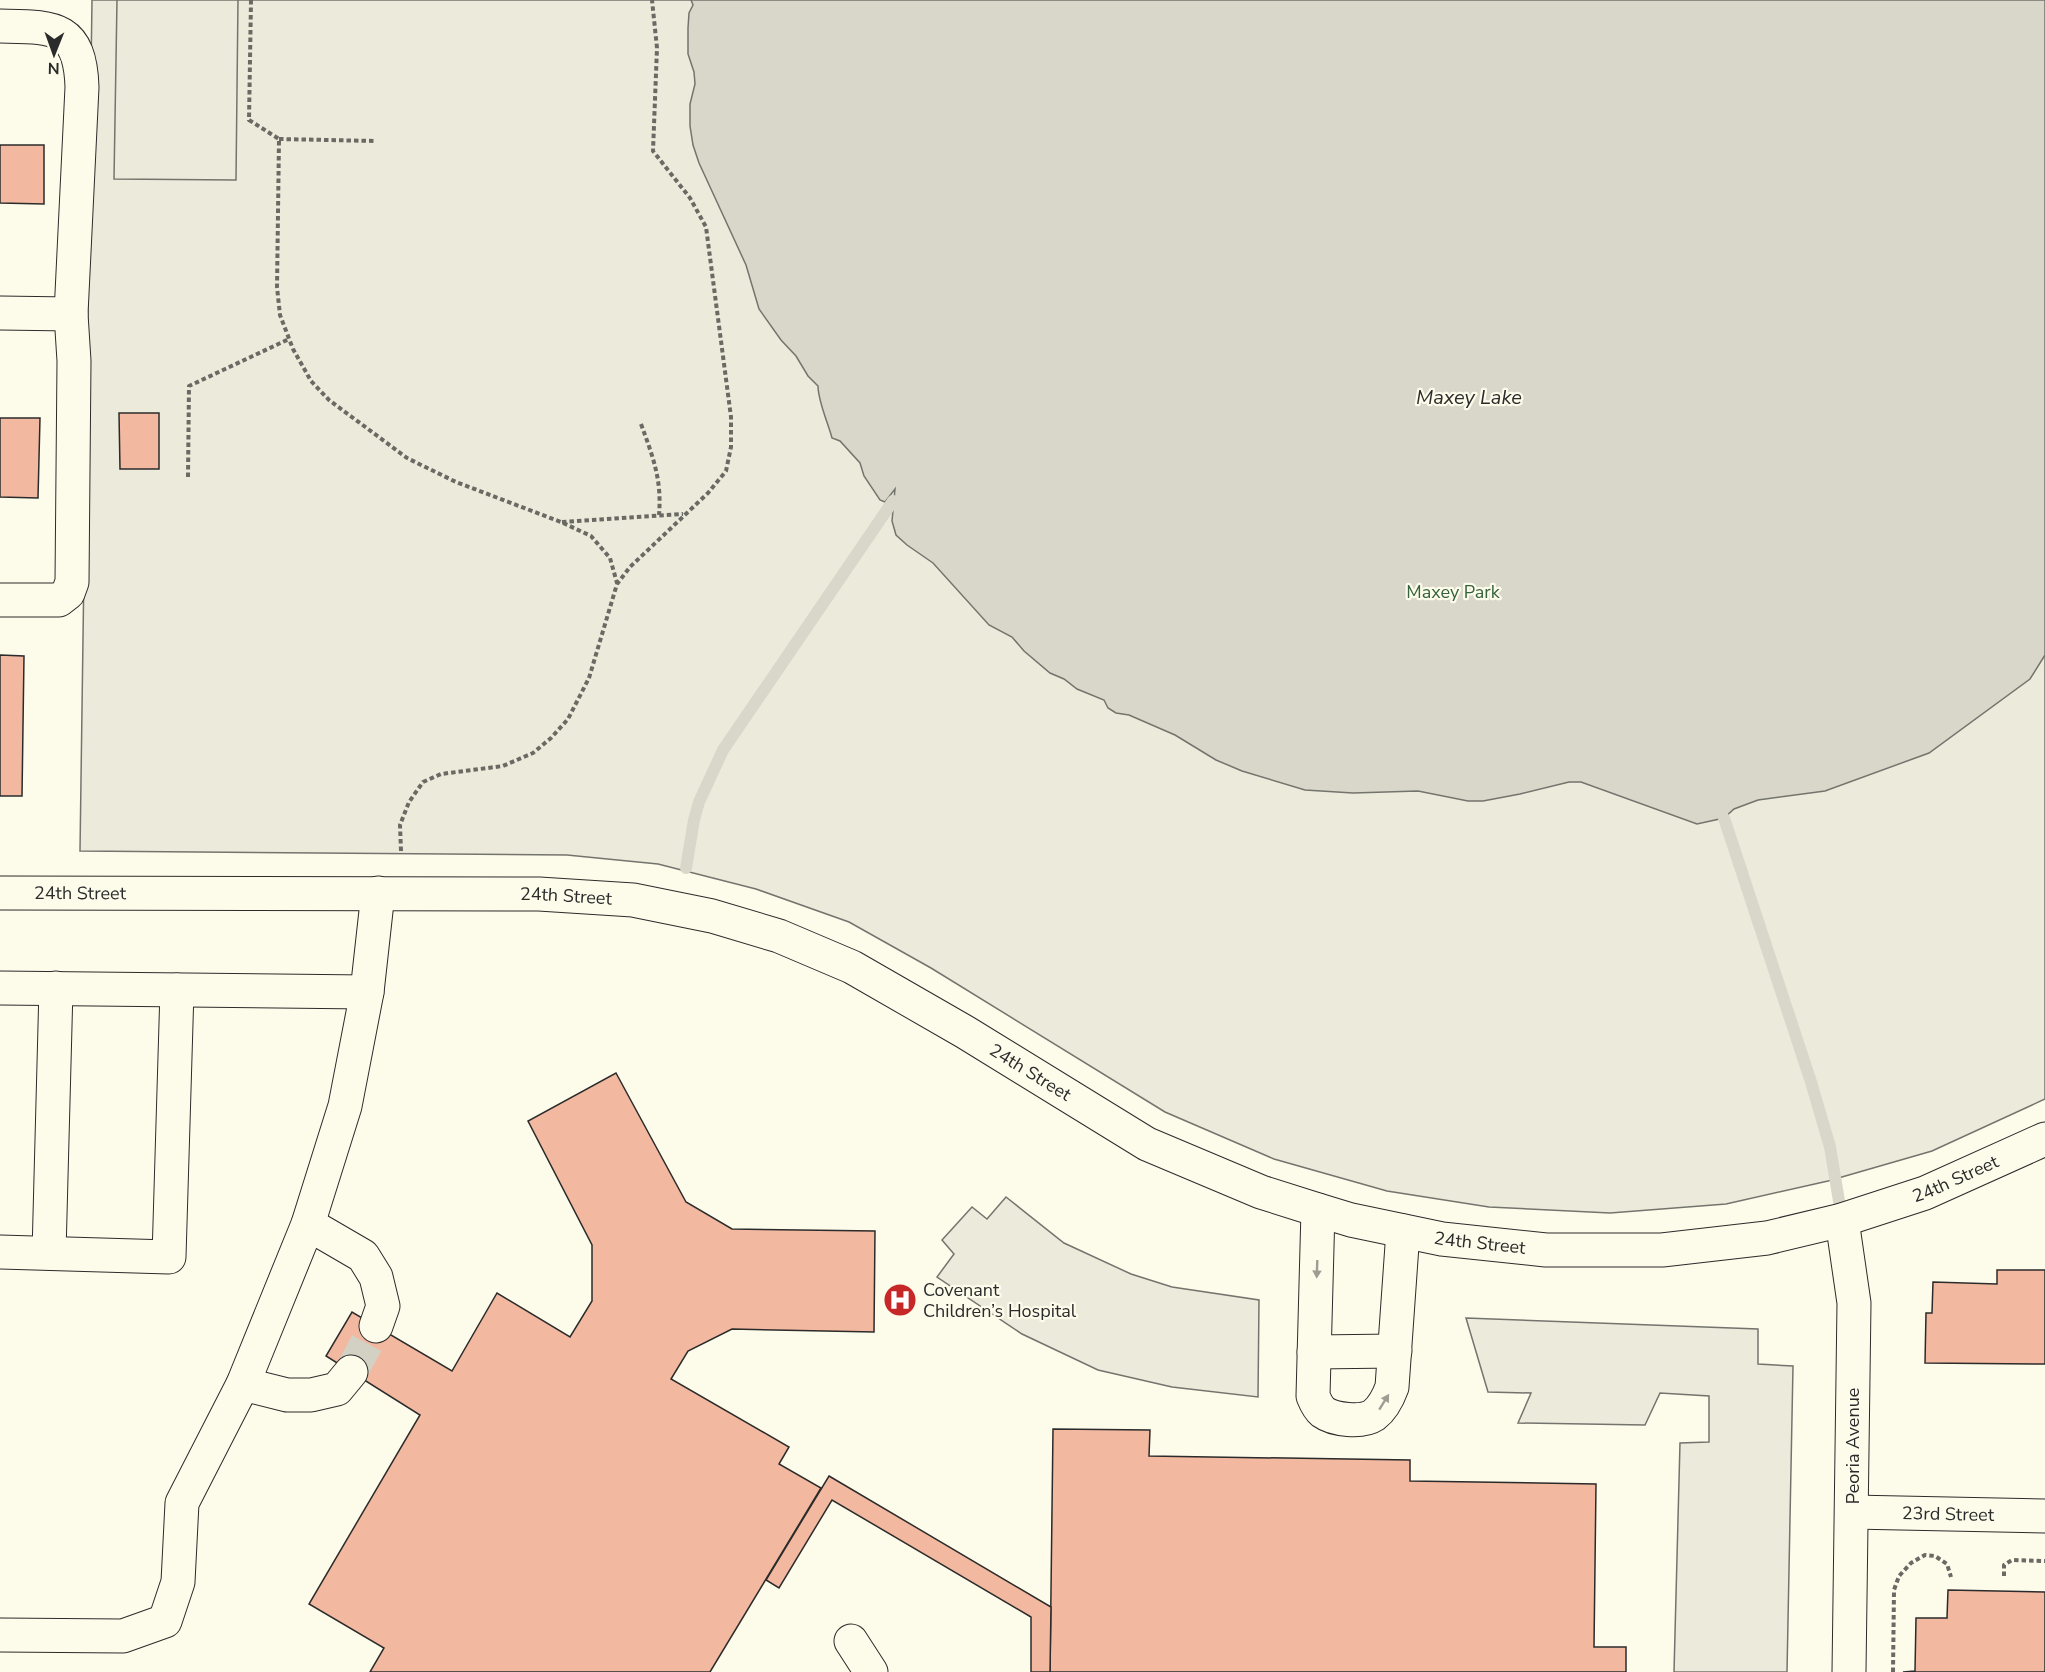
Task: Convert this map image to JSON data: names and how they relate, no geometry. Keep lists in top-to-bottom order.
{
  "streets": {
    "street": ["24th Street", "Peoria Avenue", "23rd Street"]
  },
  "crossings": [
    ["24th Street", "Peoria Avenue"],
    ["Peoria Avenue", "23rd Street"]
  ],
  "water": ["Maxey Lake"],
  "parks": ["Maxey Park"],
  "places": {
    "hospital": ["Covenant Children’s Hospital"]
  },
  "north": "bottom"
}
